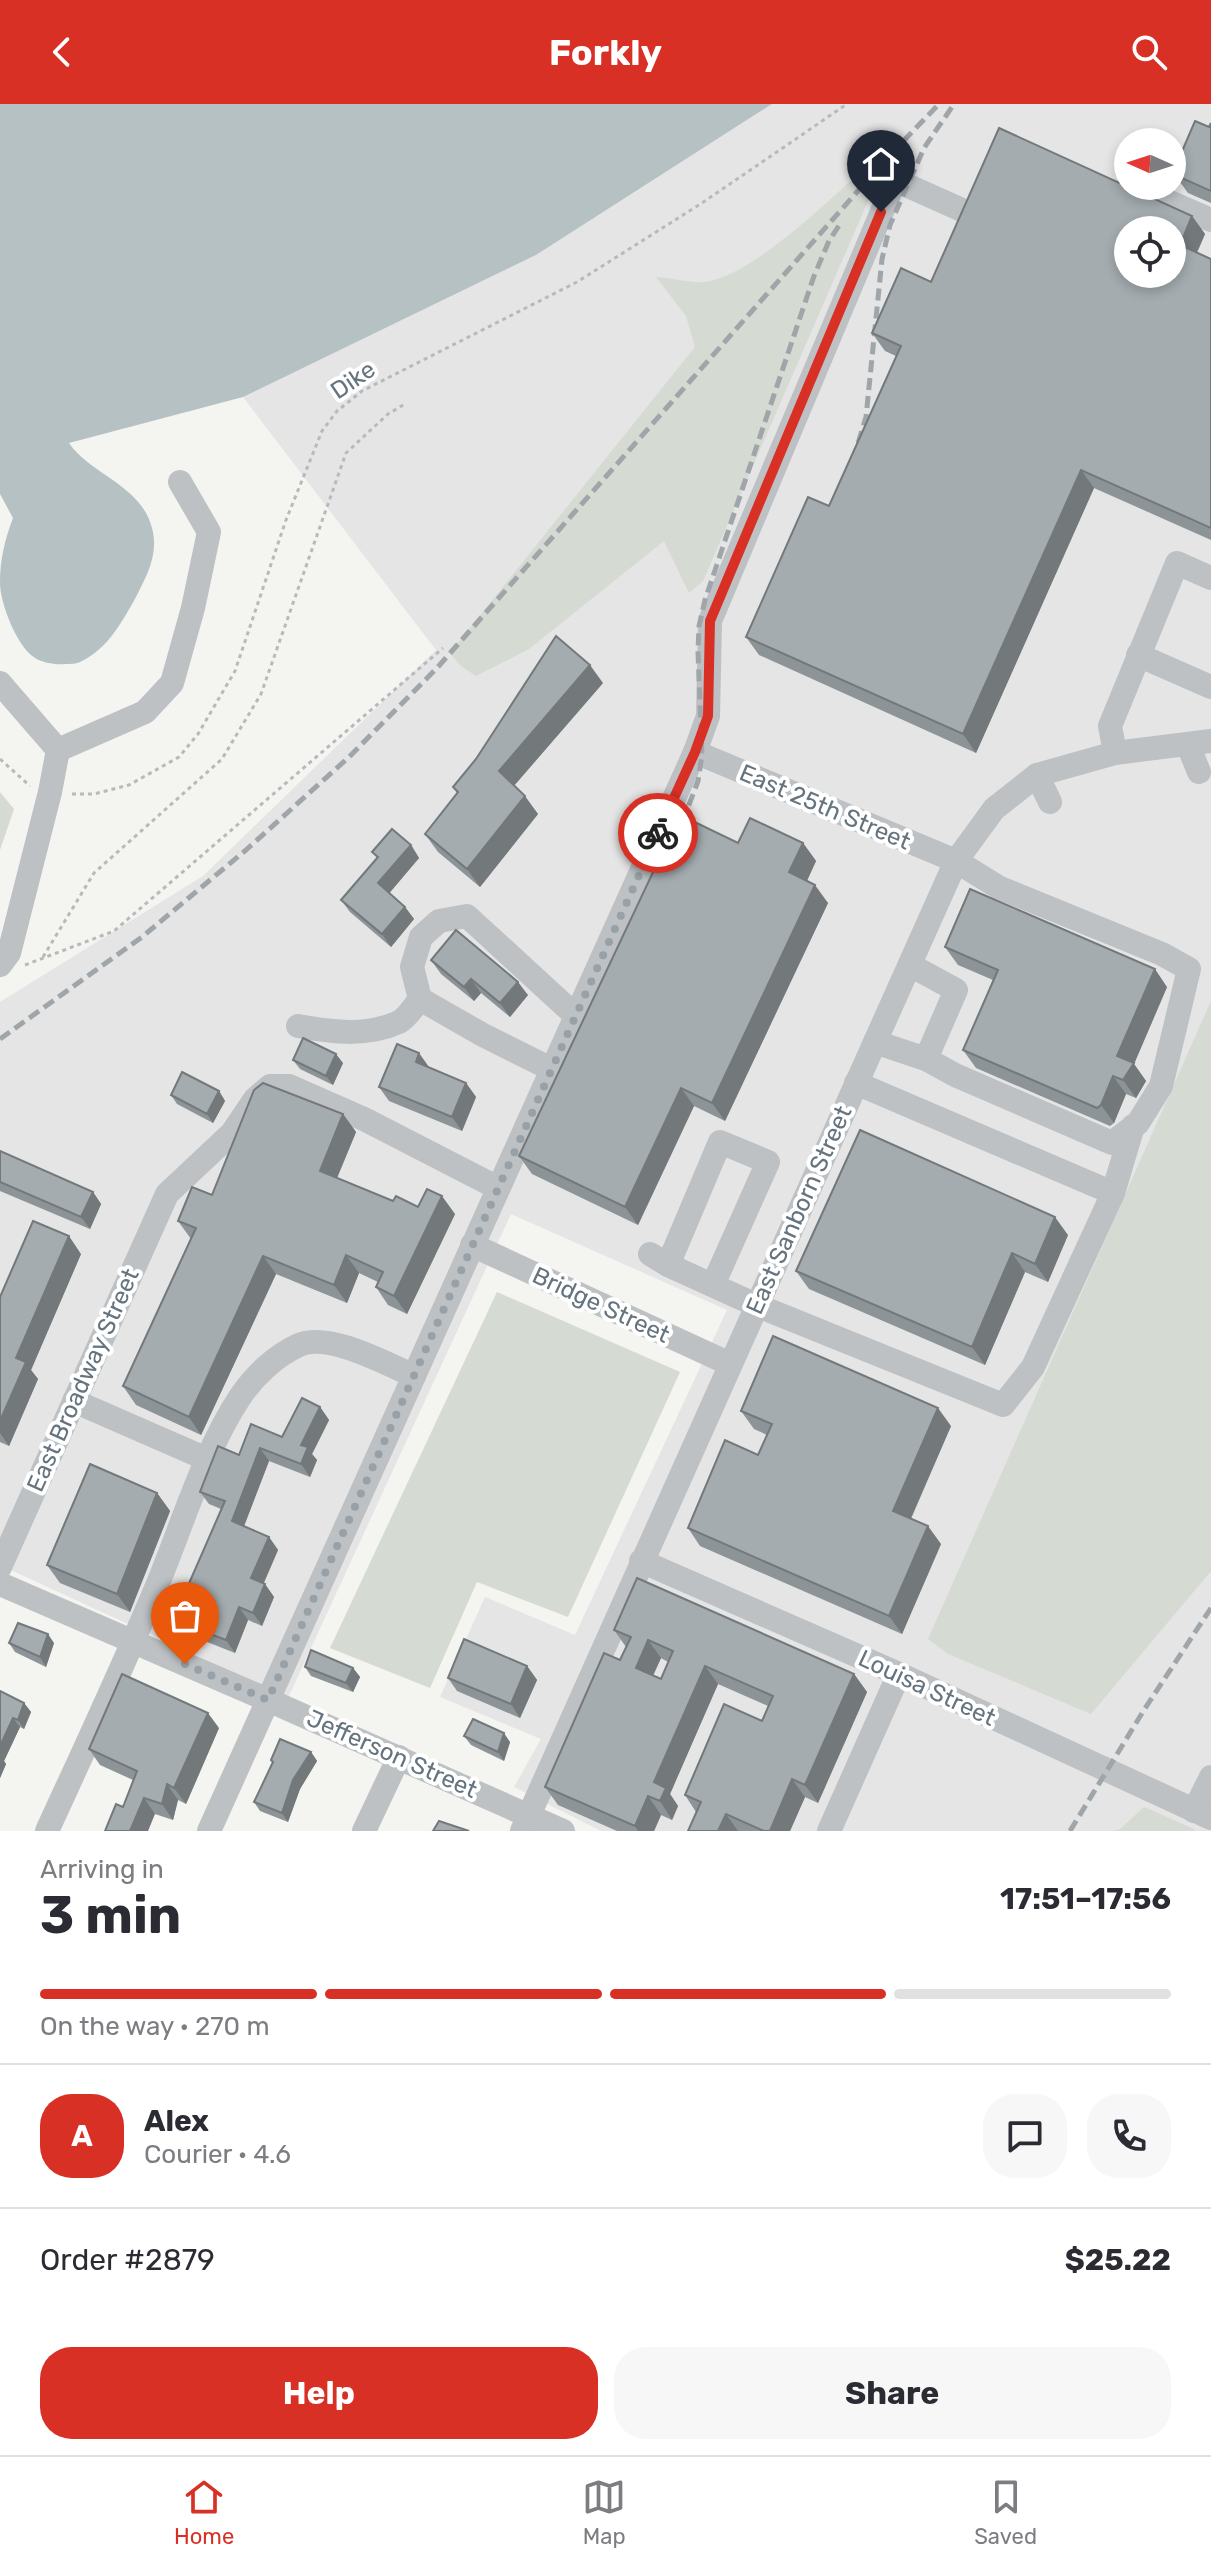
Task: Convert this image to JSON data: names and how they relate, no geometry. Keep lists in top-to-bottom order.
{
  "streets": {
    "street": [
      "East 25th Street",
      "East Sanborn Street",
      "Bridge Street",
      "East Broadway Street",
      "Louisa Street",
      "Jefferson Street"
    ],
    "path": ["Dike"]
  },
  "crossings": [
    ["East 25th Street", "East Sanborn Street"],
    ["East Sanborn Street", "Bridge Street"],
    ["East Sanborn Street", "Louisa Street"],
    ["East Sanborn Street", "Jefferson Street"]
  ],
  "north": "left",
  "page": {
    "header": "Forkly",
    "heading": ["3 min", "Arriving in", "17:51–17:56"],
    "panel": [
      "Alex",
      "Courier · 4.6",
      "Order #2879",
      "$25.22"
    ],
    "bar": "On the way · 270 m",
    "round": "A",
    "buttons": ["Help", "Share"],
    "tabs": ["Home", "Map", "Saved"]
  }
}
